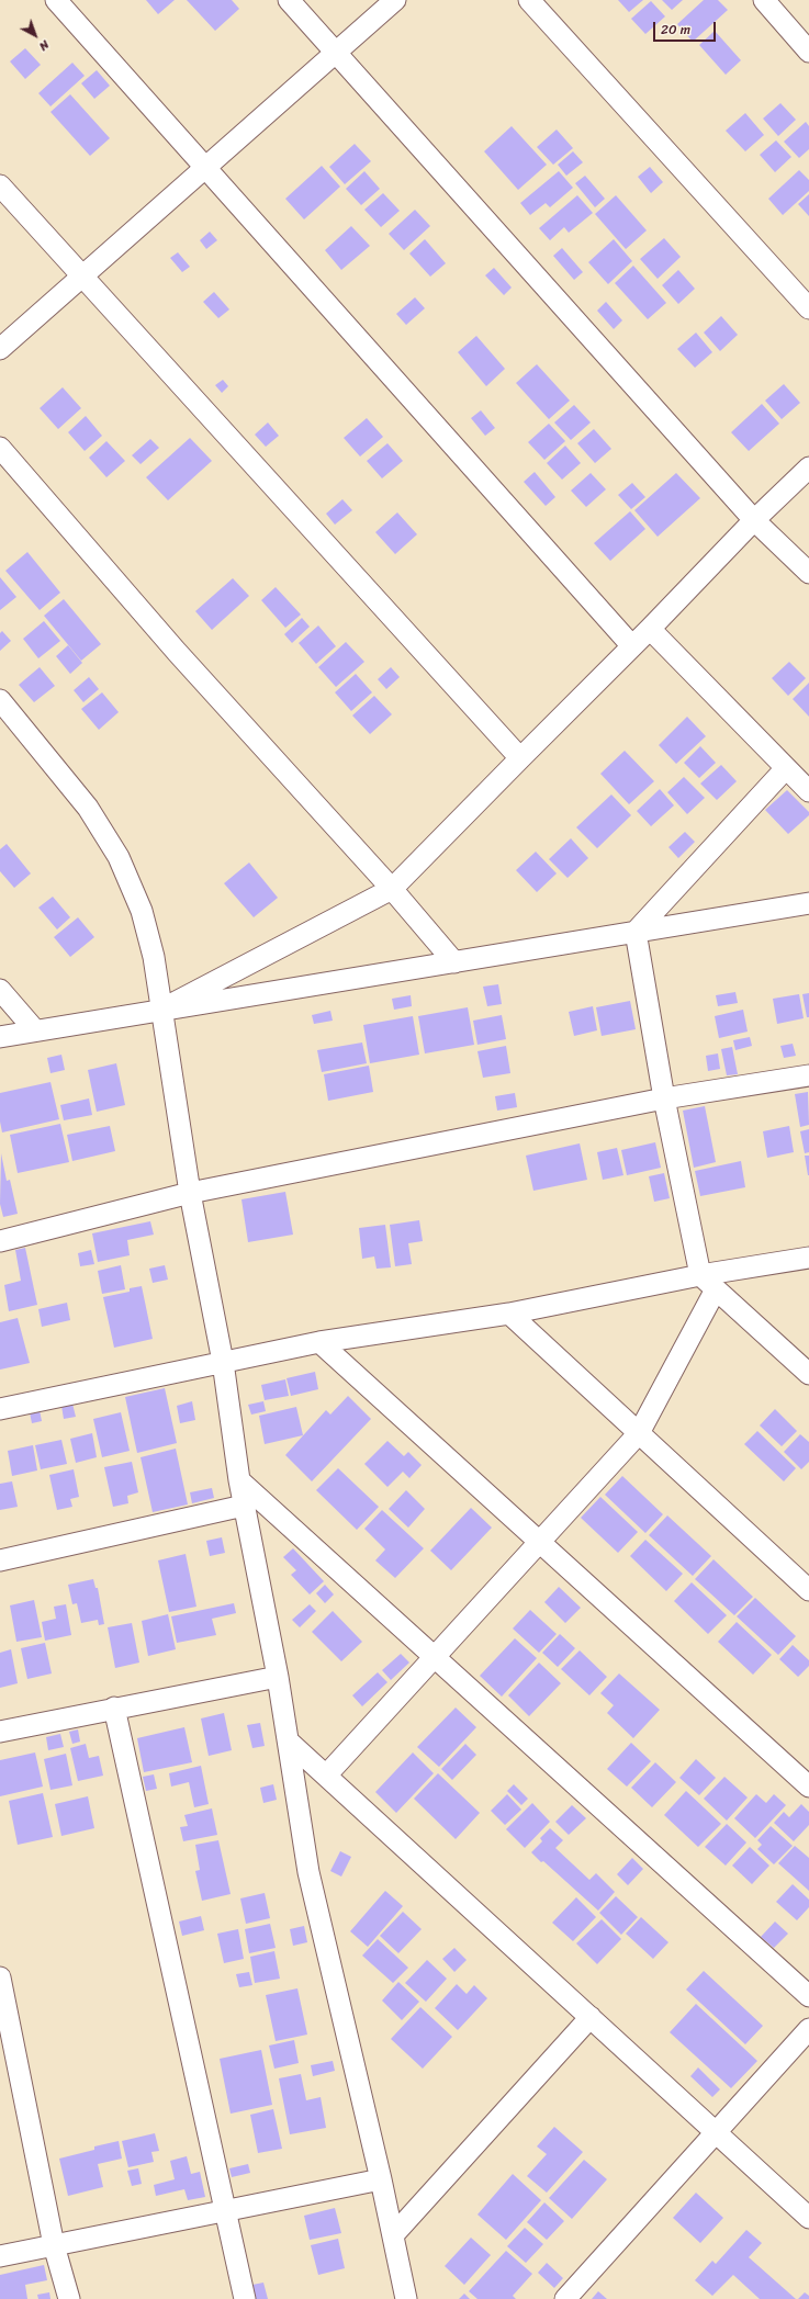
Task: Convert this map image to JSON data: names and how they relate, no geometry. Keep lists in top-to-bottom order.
{
  "scale_bar": "20 m",
  "north": "bottom right"
}
